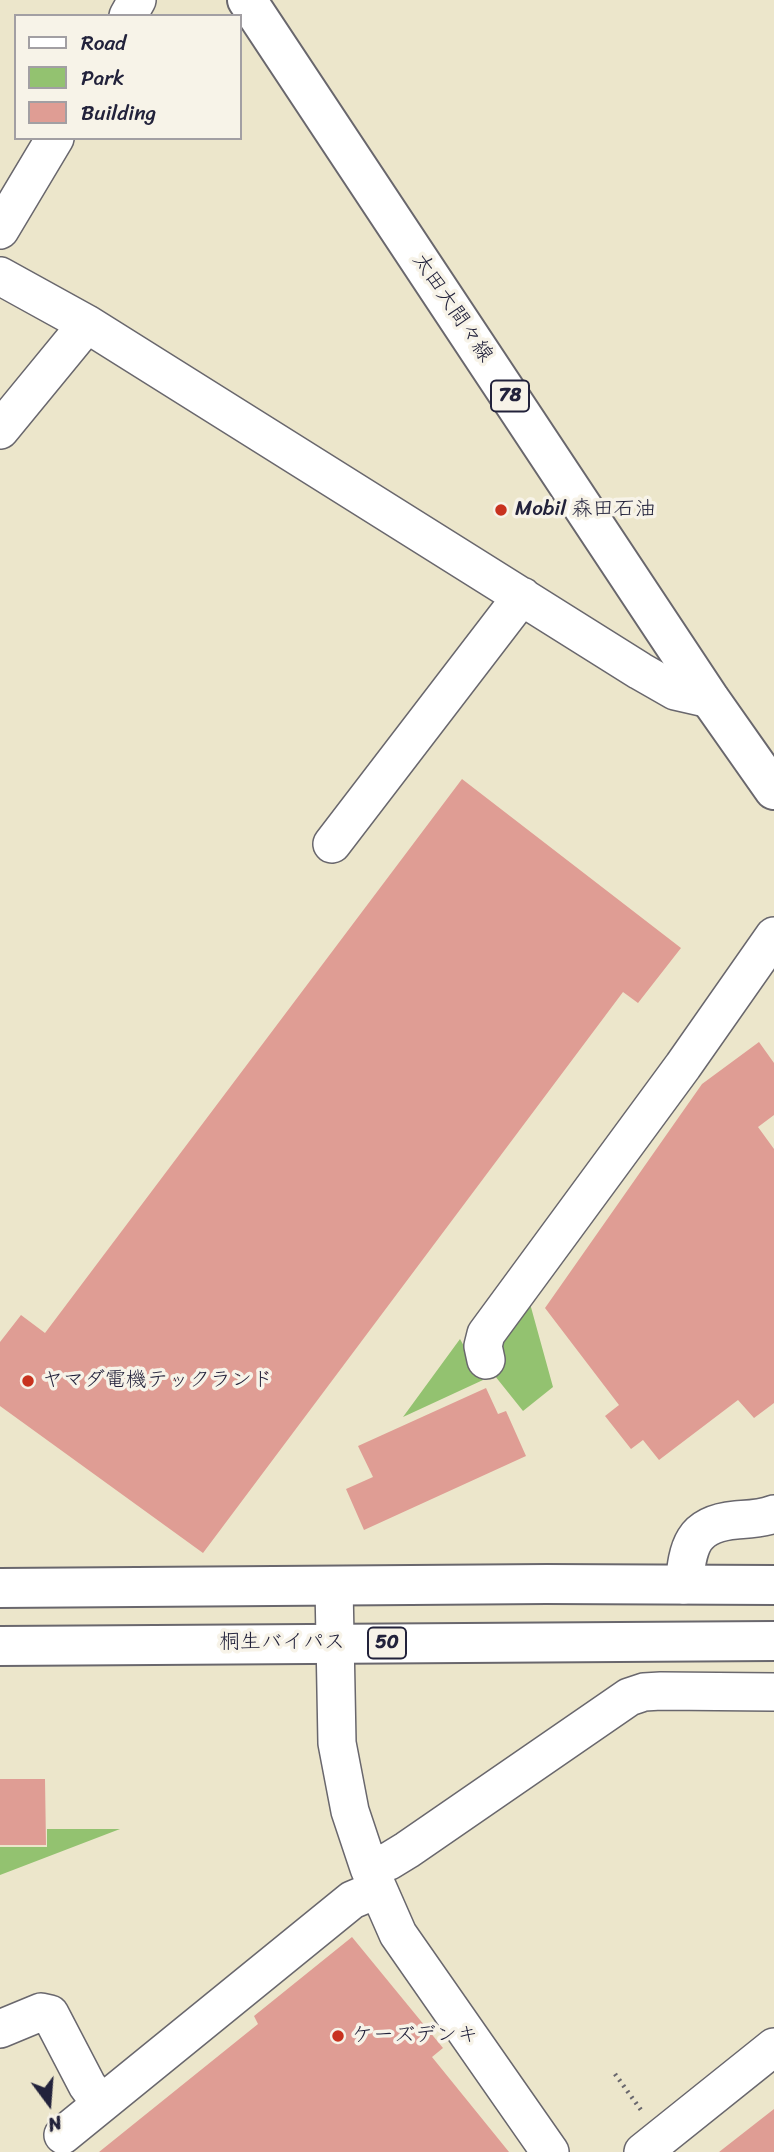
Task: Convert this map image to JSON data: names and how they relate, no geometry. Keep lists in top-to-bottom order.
{
  "streets": {
    "main road": [
      "太田大間々線",
      "78",
      "桐生バイパス",
      "50"
    ]
  },
  "places": ["Mobil 森田石油", "ヤマダ電機テックランド", "ケーズデンキ"],
  "legend": ["Road", "Park", "Building"],
  "north": "bottom"
}
